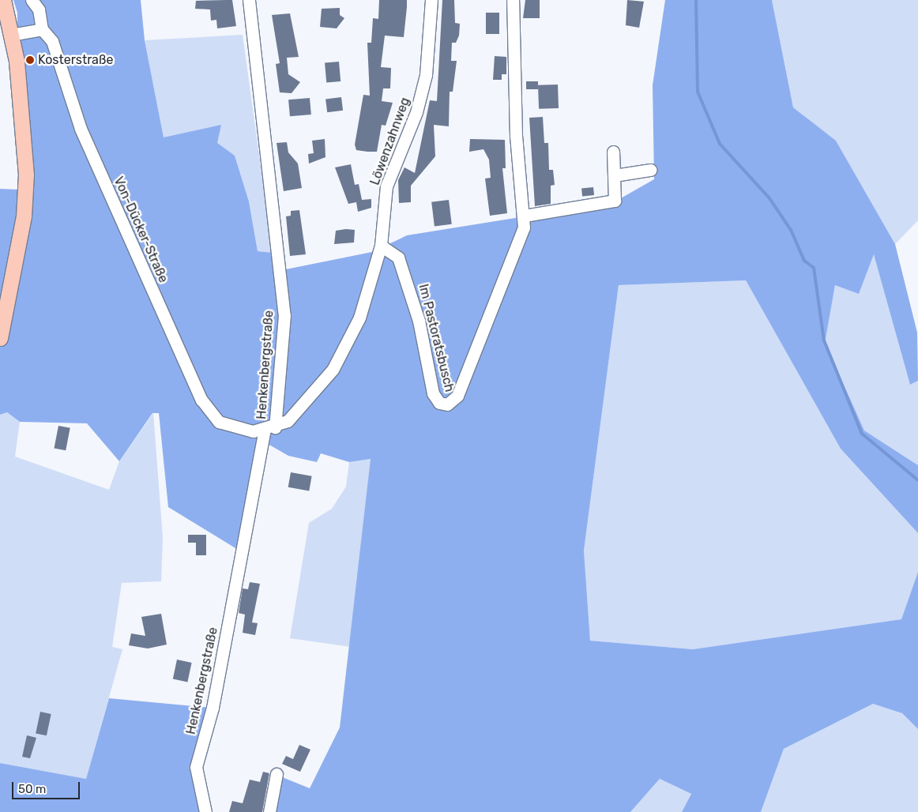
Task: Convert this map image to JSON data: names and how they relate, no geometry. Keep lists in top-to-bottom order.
{
  "streets": {
    "street": [
      "Löwenzahnweg",
      "Von-Dücker-Straße",
      "Im Pastoratsbusch",
      "Henkenbergstraße"
    ]
  },
  "crossings": [
    ["Löwenzahnweg", "Im Pastoratsbusch"],
    ["Von-Dücker-Straße", "Henkenbergstraße"]
  ],
  "places": ["Kosterstraße"],
  "scale_bar": "50 m"
}
